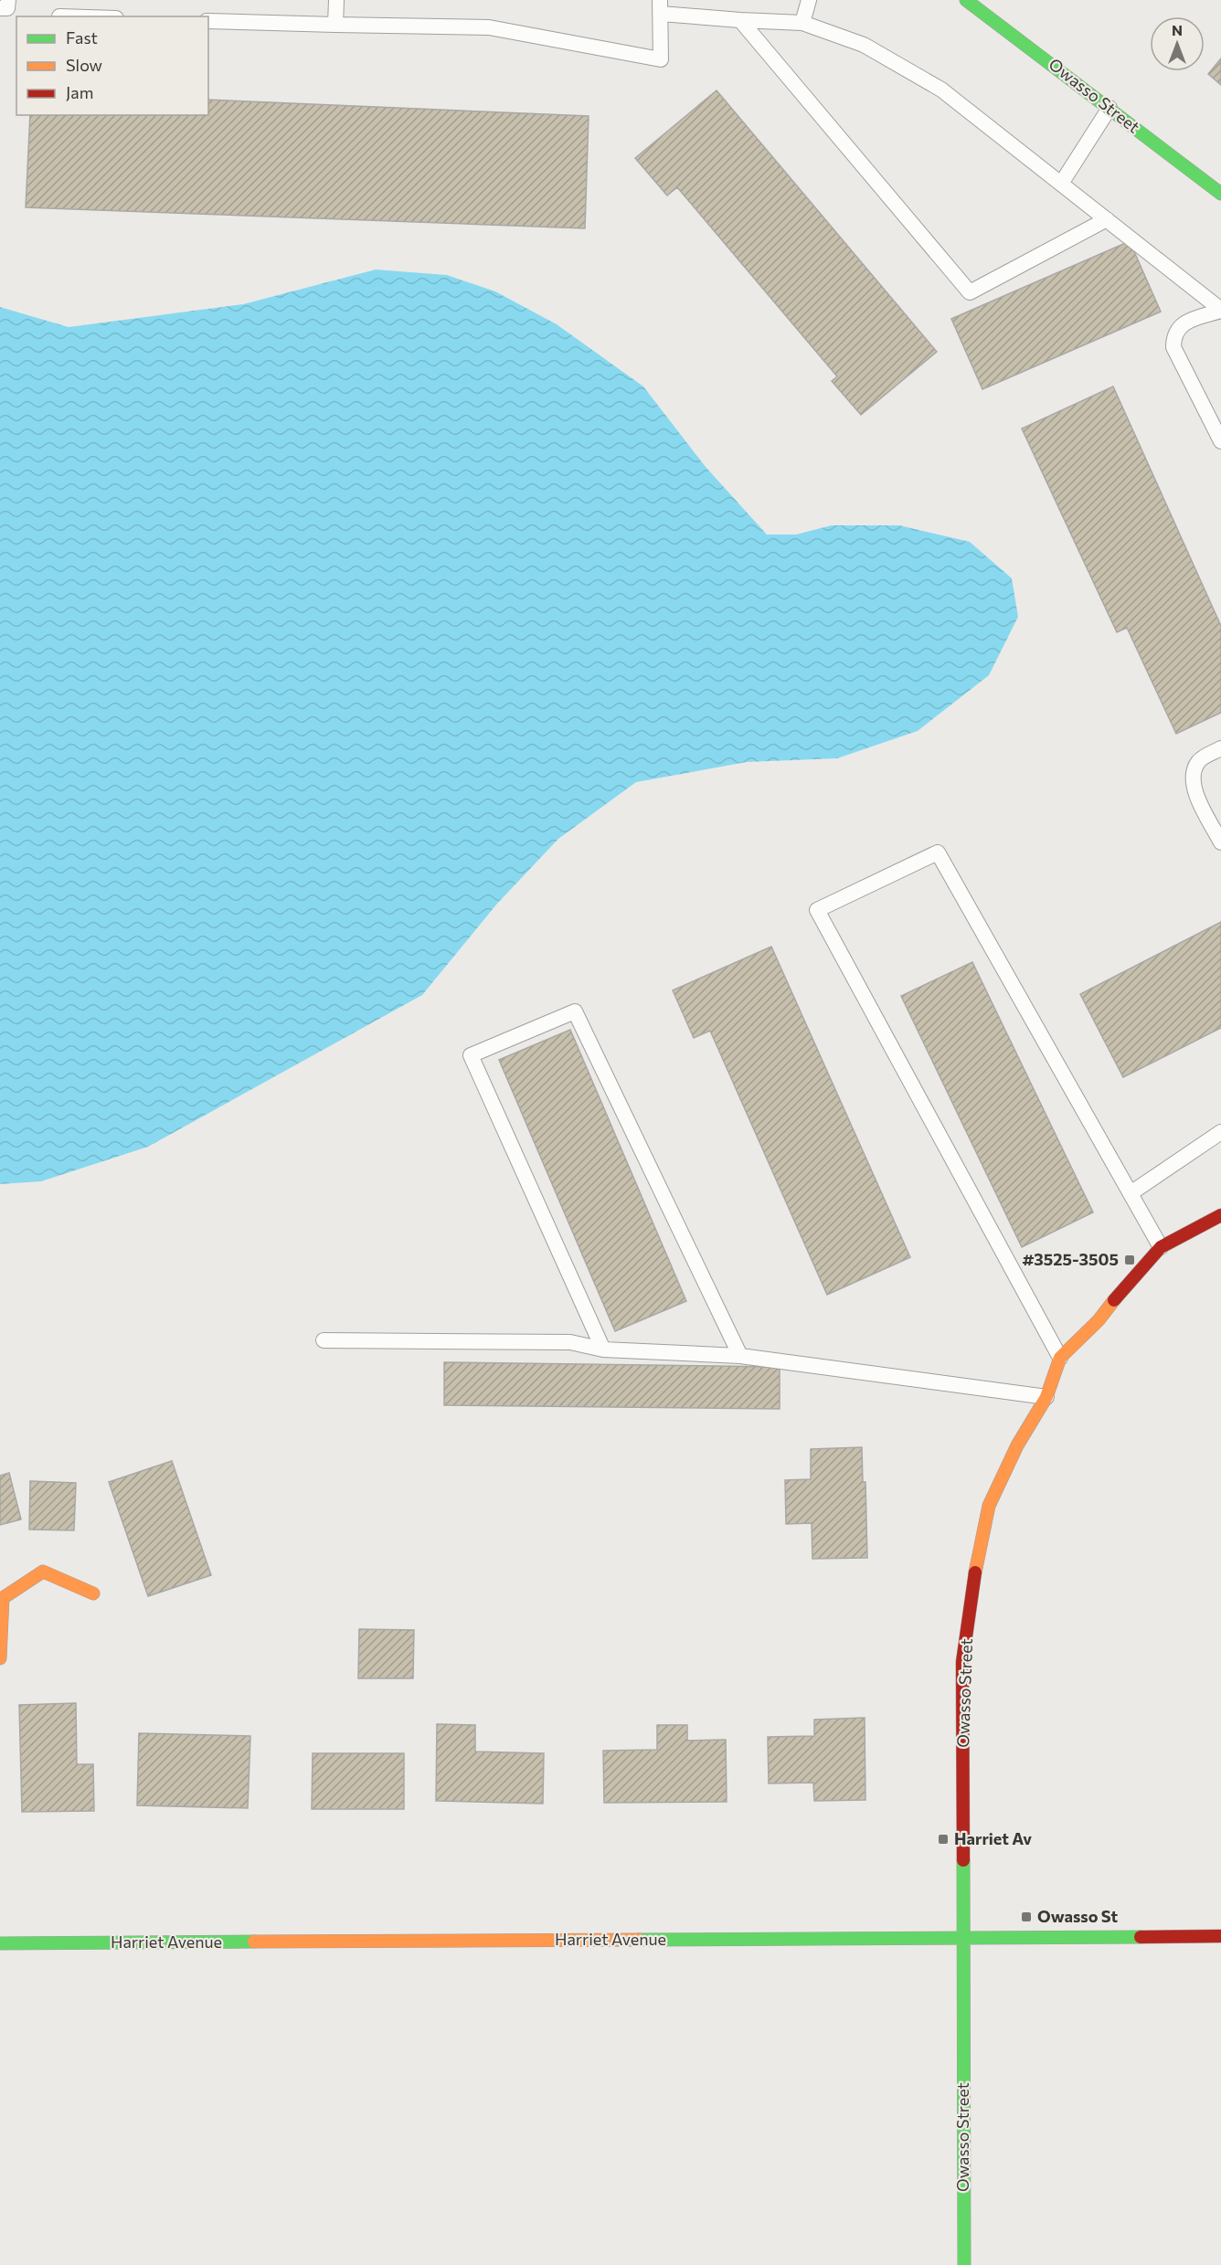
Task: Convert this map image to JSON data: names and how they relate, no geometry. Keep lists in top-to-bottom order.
{
  "streets": {
    "street": ["Owasso Street", "Harriet Avenue"]
  },
  "crossings": [
    ["Owasso Street", "Harriet Avenue"]
  ],
  "places": {
    "transit": ["#3525-3505", "Harriet Av", "Owasso St"]
  },
  "legend": ["Fast", "Slow", "Jam"],
  "north": "top"
}
